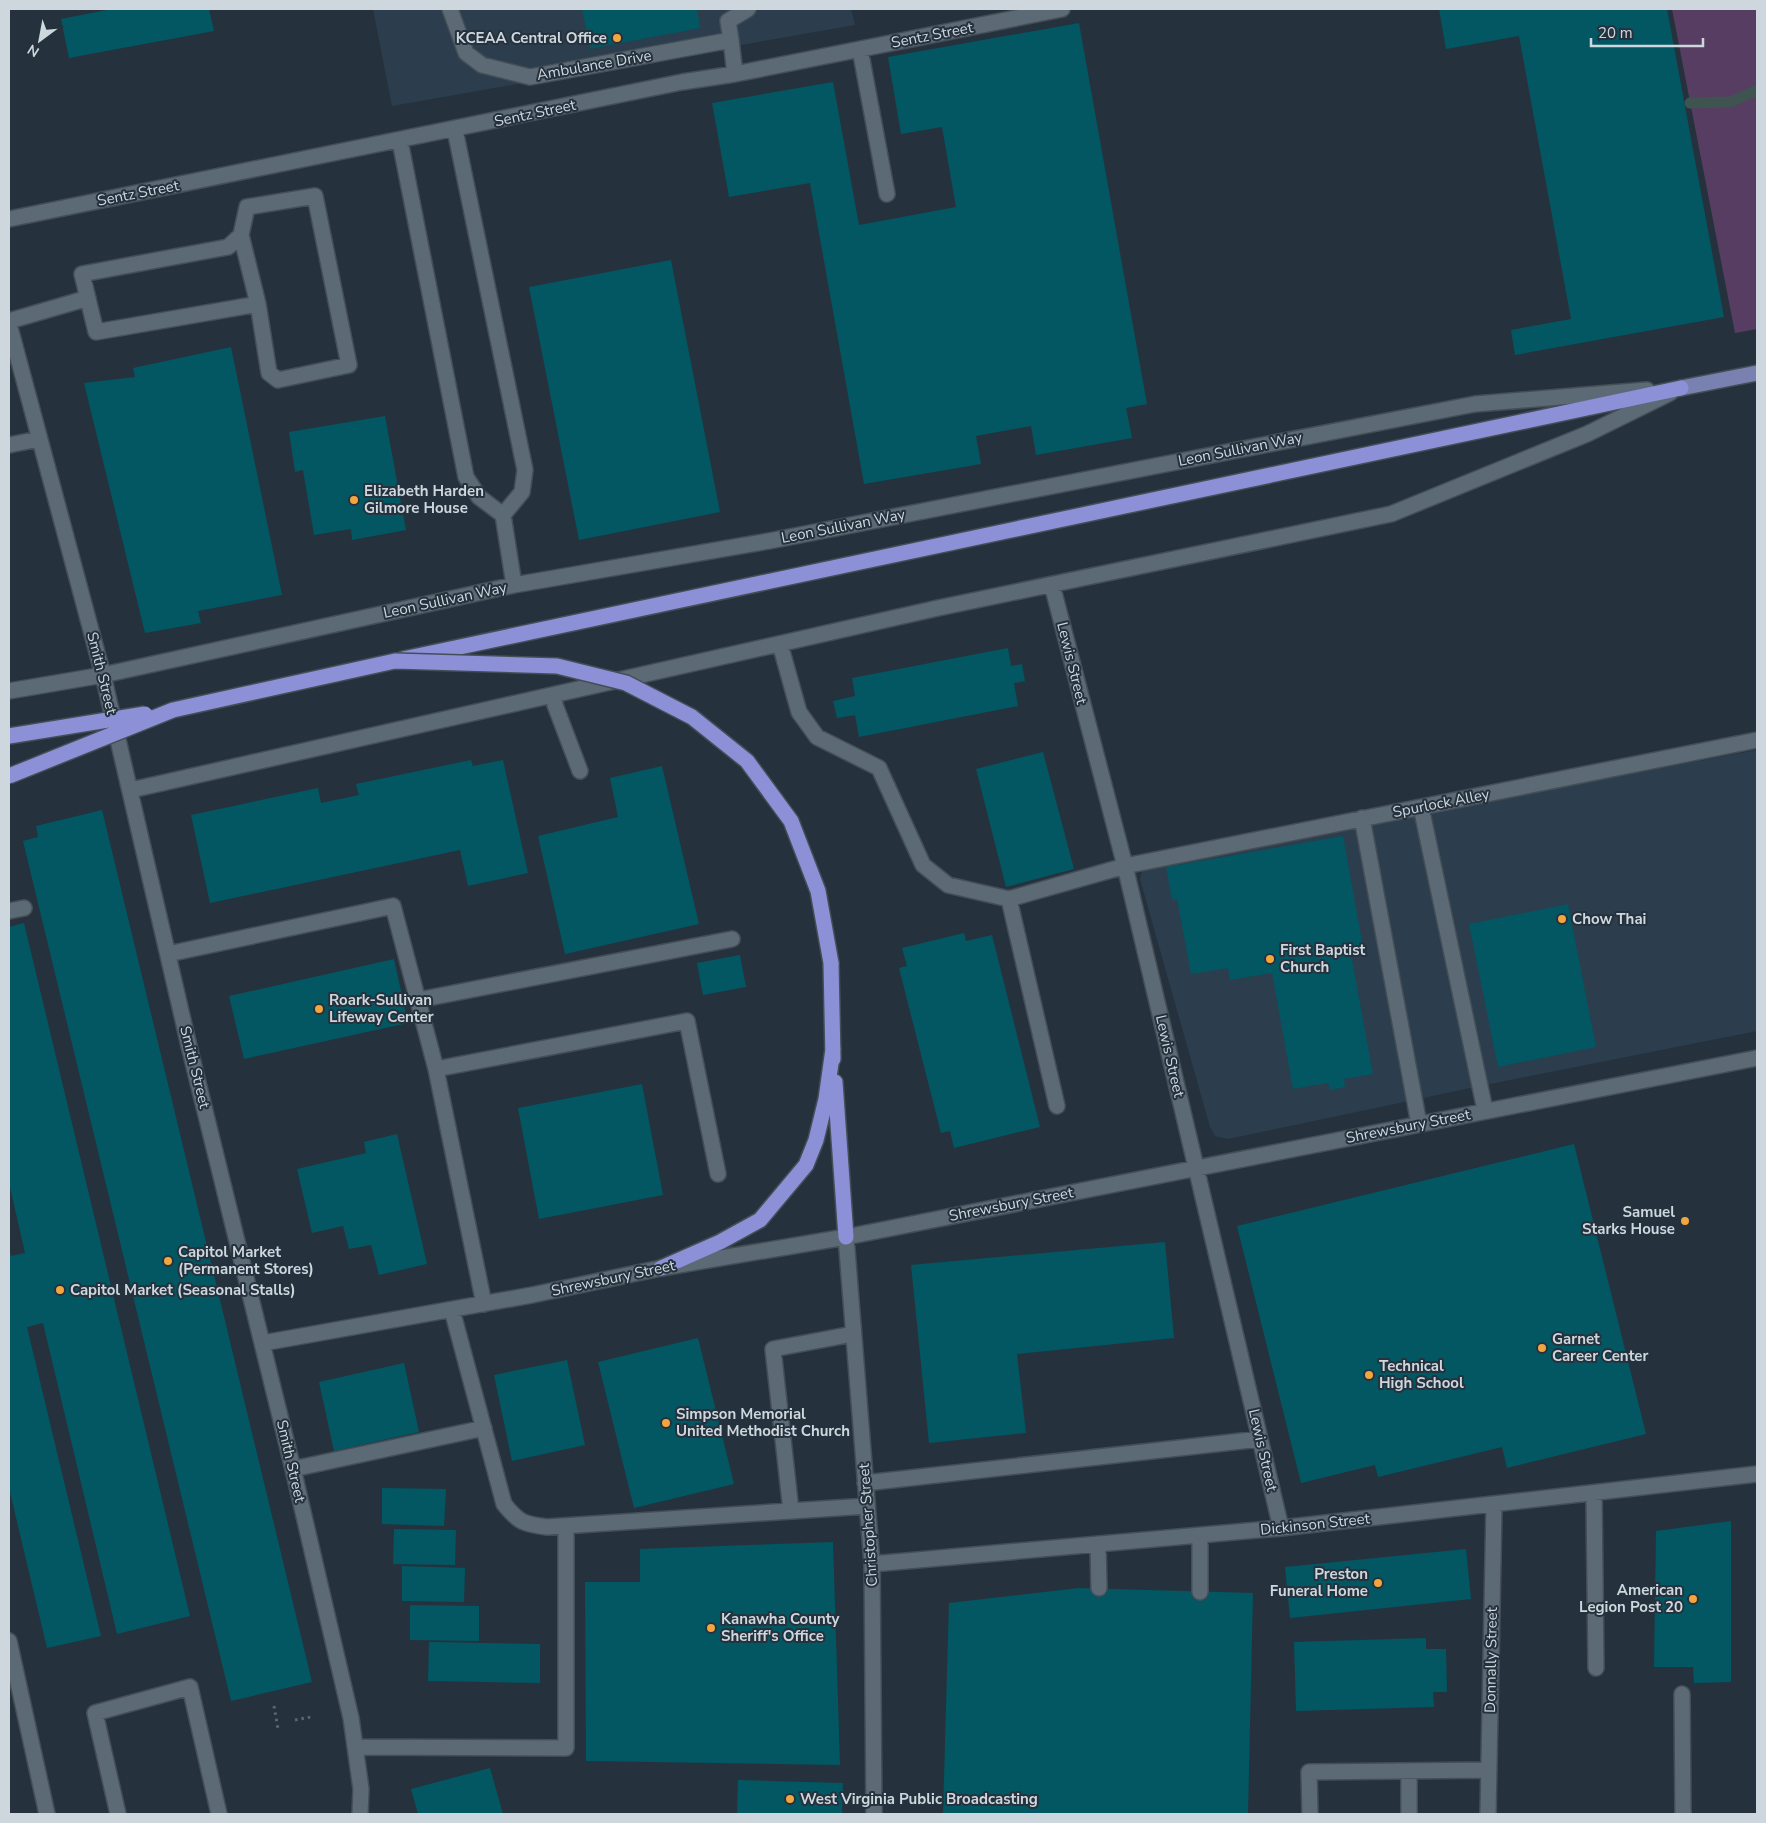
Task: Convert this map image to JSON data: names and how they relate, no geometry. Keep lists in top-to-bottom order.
{
  "streets": {
    "main road": ["Leon Sullivan Way"],
    "street": [
      "Sentz Street",
      "Ambulance Drive",
      "Lewis Street",
      "Smith Street",
      "Spurlock Alley",
      "Shrewsbury Street",
      "Dickinson Street",
      "Christopher Street",
      "Donnally Street"
    ]
  },
  "crossings": [
    ["Leon Sullivan Way", "Lewis Street"],
    ["Leon Sullivan Way", "Smith Street"],
    ["Lewis Street", "Spurlock Alley"],
    ["Lewis Street", "Shrewsbury Street"],
    ["Lewis Street", "Dickinson Street"],
    ["Smith Street", "Shrewsbury Street"],
    ["Shrewsbury Street", "Christopher Street"],
    ["Dickinson Street", "Christopher Street"],
    ["Dickinson Street", "Donnally Street"]
  ],
  "places": [
    "KCEAA Central Office",
    "Elizabeth Harden Gilmore House",
    "Chow Thai",
    "First Baptist Church",
    "Roark-Sullivan Lifeway Center",
    "Samuel Starks House",
    "Capitol Market (Permanent Stores)",
    "Capitol Market (Seasonal Stalls)",
    "Garnet Career Center",
    "Technical High School",
    "Simpson Memorial United Methodist Church",
    "Preston Funeral Home",
    "American Legion Post 20",
    "Kanawha County Sheriff's Office",
    "West Virginia Public Broadcasting"
  ],
  "scale_bar": "20 m",
  "north": "bottom left"
}
